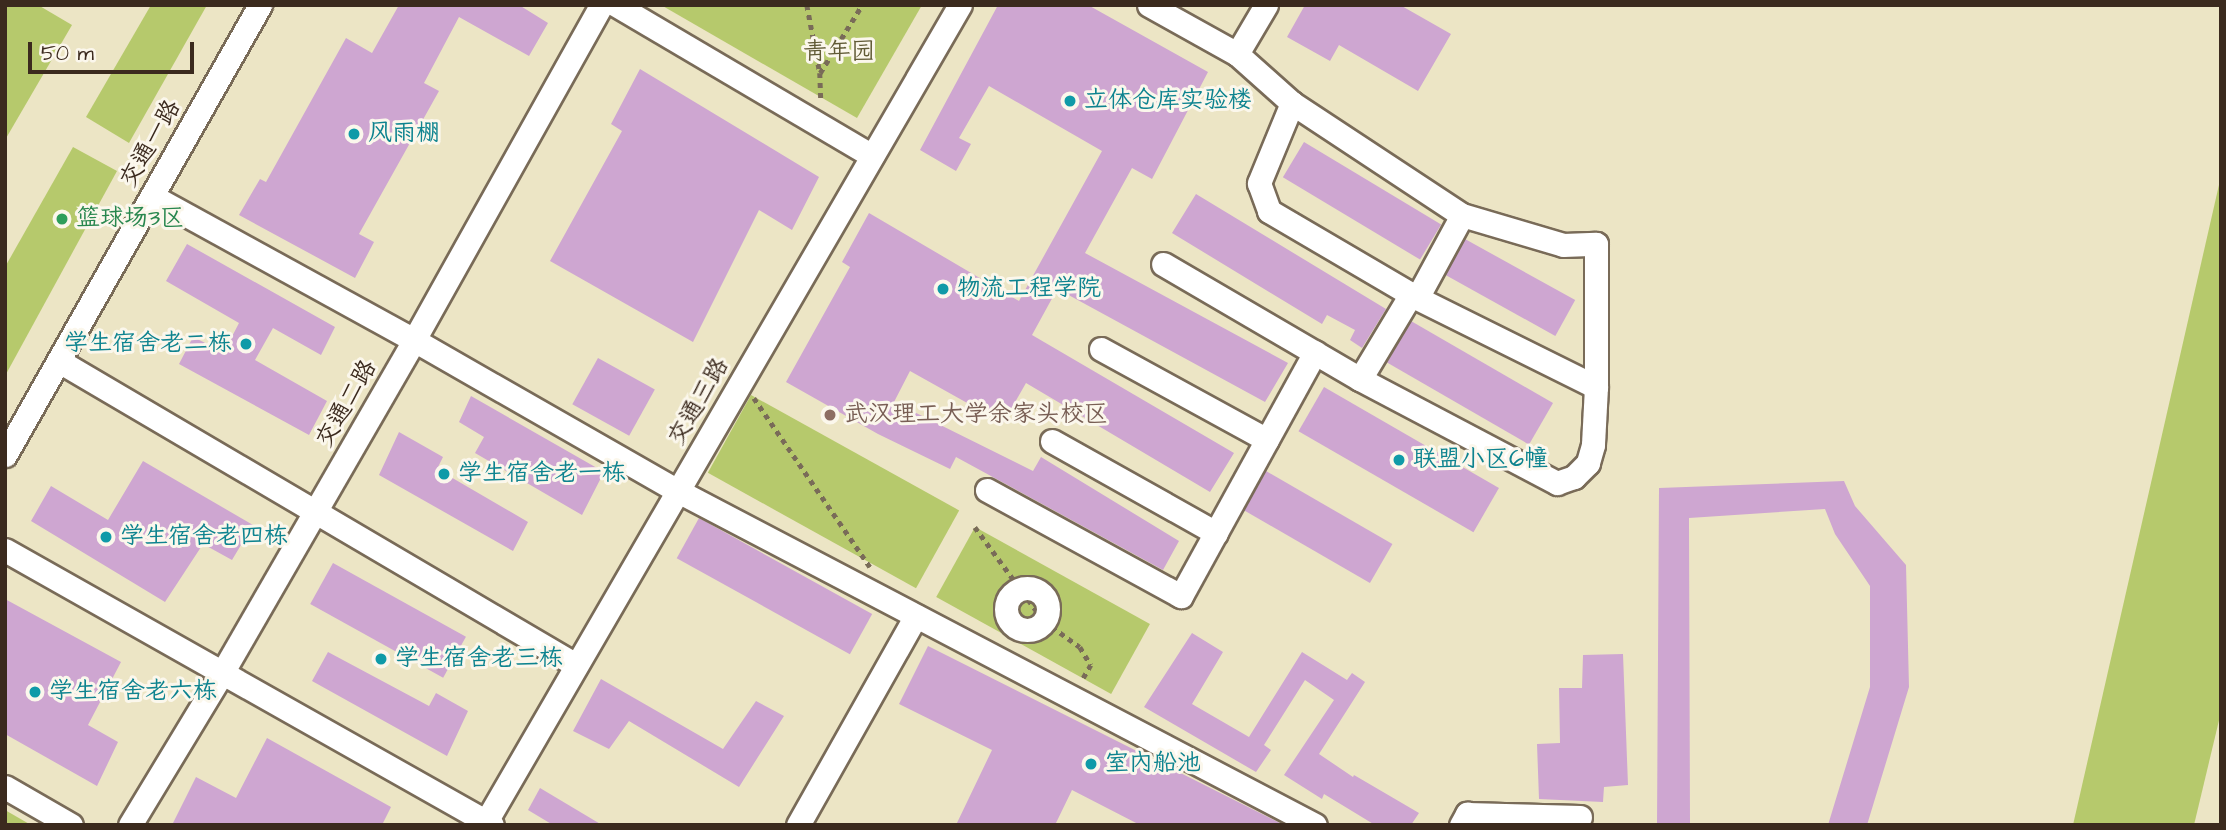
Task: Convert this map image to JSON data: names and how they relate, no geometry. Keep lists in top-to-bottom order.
{
  "streets": {
    "street": ["交通一路", "交通三路", "交通二路"]
  },
  "parks": ["青年园"],
  "places": [
    "立体仓库实验楼",
    "风雨棚",
    "篮球场3区",
    "物流工程学院",
    "学生宿舍老二栋",
    "武汉理工大学余家头校区",
    "联盟小区6幢",
    "学生宿舍老一栋",
    "学生宿舍老四栋",
    "学生宿舍老三栋",
    "学生宿舍老六栋",
    "室内船池"
  ],
  "scale_bar": "50 m"
}
